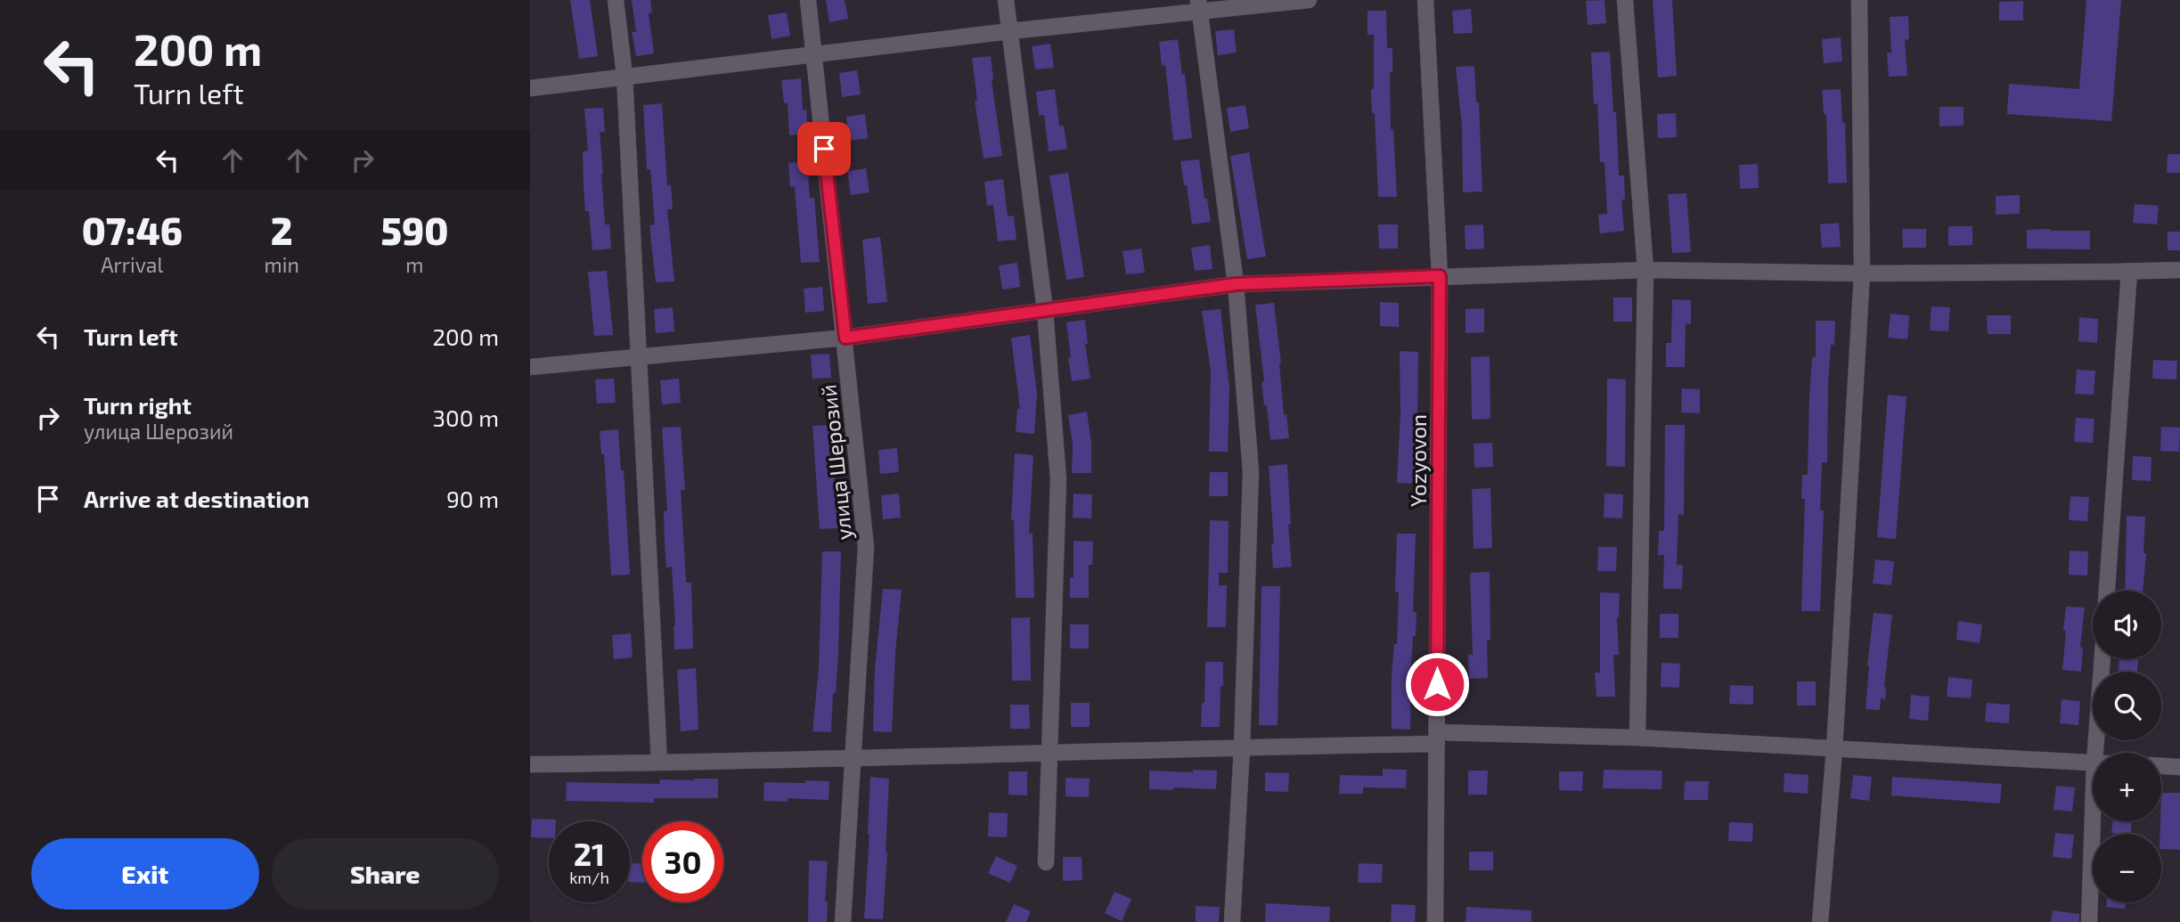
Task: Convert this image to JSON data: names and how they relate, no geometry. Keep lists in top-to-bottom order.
{
  "streets": {
    "street": ["Yozyovon", "улица Шерозий"]
  },
  "page": {
    "turn": ["200 m", "Turn left"],
    "eta": [
      "07:46",
      "Arrival",
      "2",
      "min",
      "590",
      "m"
    ],
    "list": [
      {
        "name": "Turn left",
        "value": "200 m"
      },
      {
        "name": "Turn right",
        "note": "улица Шерозий",
        "value": "300 m"
      },
      {
        "name": "Arrive at destination",
        "value": "90 m"
      }
    ],
    "map_buttons": ["+", "−"],
    "speed": "21 km/h",
    "limit": "30",
    "buttons": ["Exit", "Share"]
  }
}
